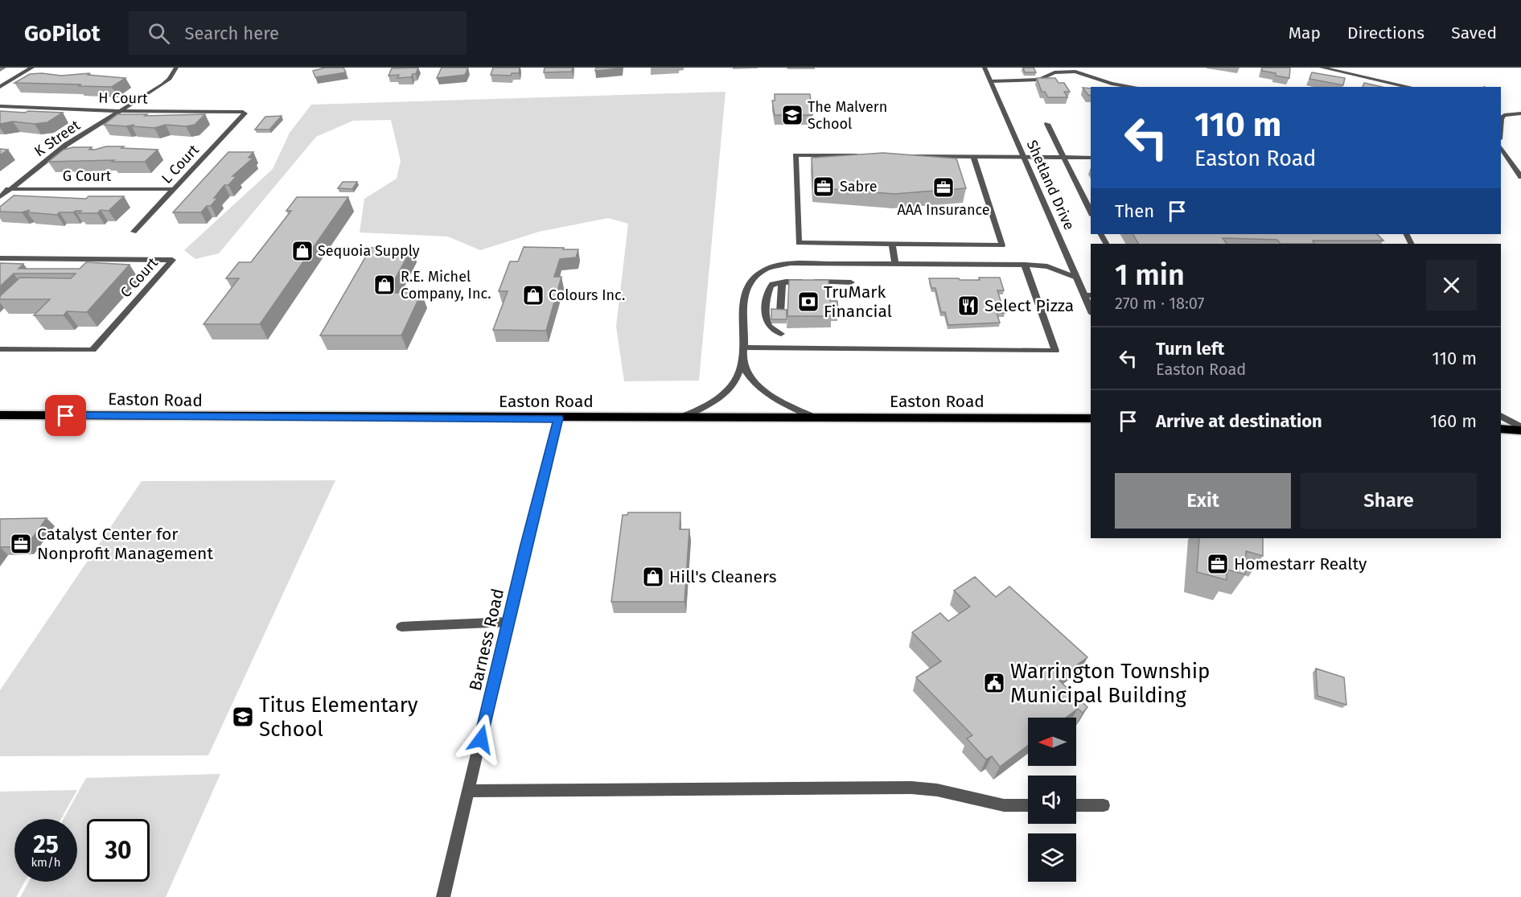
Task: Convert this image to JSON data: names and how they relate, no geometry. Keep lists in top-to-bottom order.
{
  "streets": {
    "highway": ["Easton Road"],
    "street": [
      "H Court",
      "K Street",
      "L Court",
      "G Court",
      "Shetland Drive",
      "C Court",
      "Barness Road"
    ]
  },
  "crossings": [
    ["H Court", "K Street"],
    ["H Court", "L Court"],
    ["K Street", "G Court"],
    ["L Court", "G Court"],
    ["Easton Road", "Barness Road"]
  ],
  "places": {
    "school or university": ["The Malvern School", "Titus Elementary School"],
    "office": [
      "Sabre",
      "AAA Insurance",
      "Catalyst Center for Nonprofit Management",
      "Homestarr Realty"
    ],
    "shop": [
      "Sequoia Supply",
      "R.E. Michel Company, Inc.",
      "Colours Inc.",
      "Hill's Cleaners"
    ],
    "bank": ["TruMark Financial"],
    "restaurant": ["Select Pizza"],
    "public building": ["Warrington Township Municipal Building"]
  },
  "north": "left",
  "page": {
    "header": "GoPilot",
    "search": "Search here",
    "nav": ["Map", "Directions", "Saved"],
    "turn": ["110 m", "Easton Road"],
    "then": "Then",
    "heading": ["1 min", "270 m · 18:07"],
    "list": [
      {
        "name": "Turn left",
        "note": "Easton Road",
        "value": "110 m"
      },
      {
        "name": "Arrive at destination",
        "value": "160 m"
      }
    ],
    "buttons": ["Exit", "Share"],
    "speed": "25 km/h",
    "limit": "30"
  }
}
